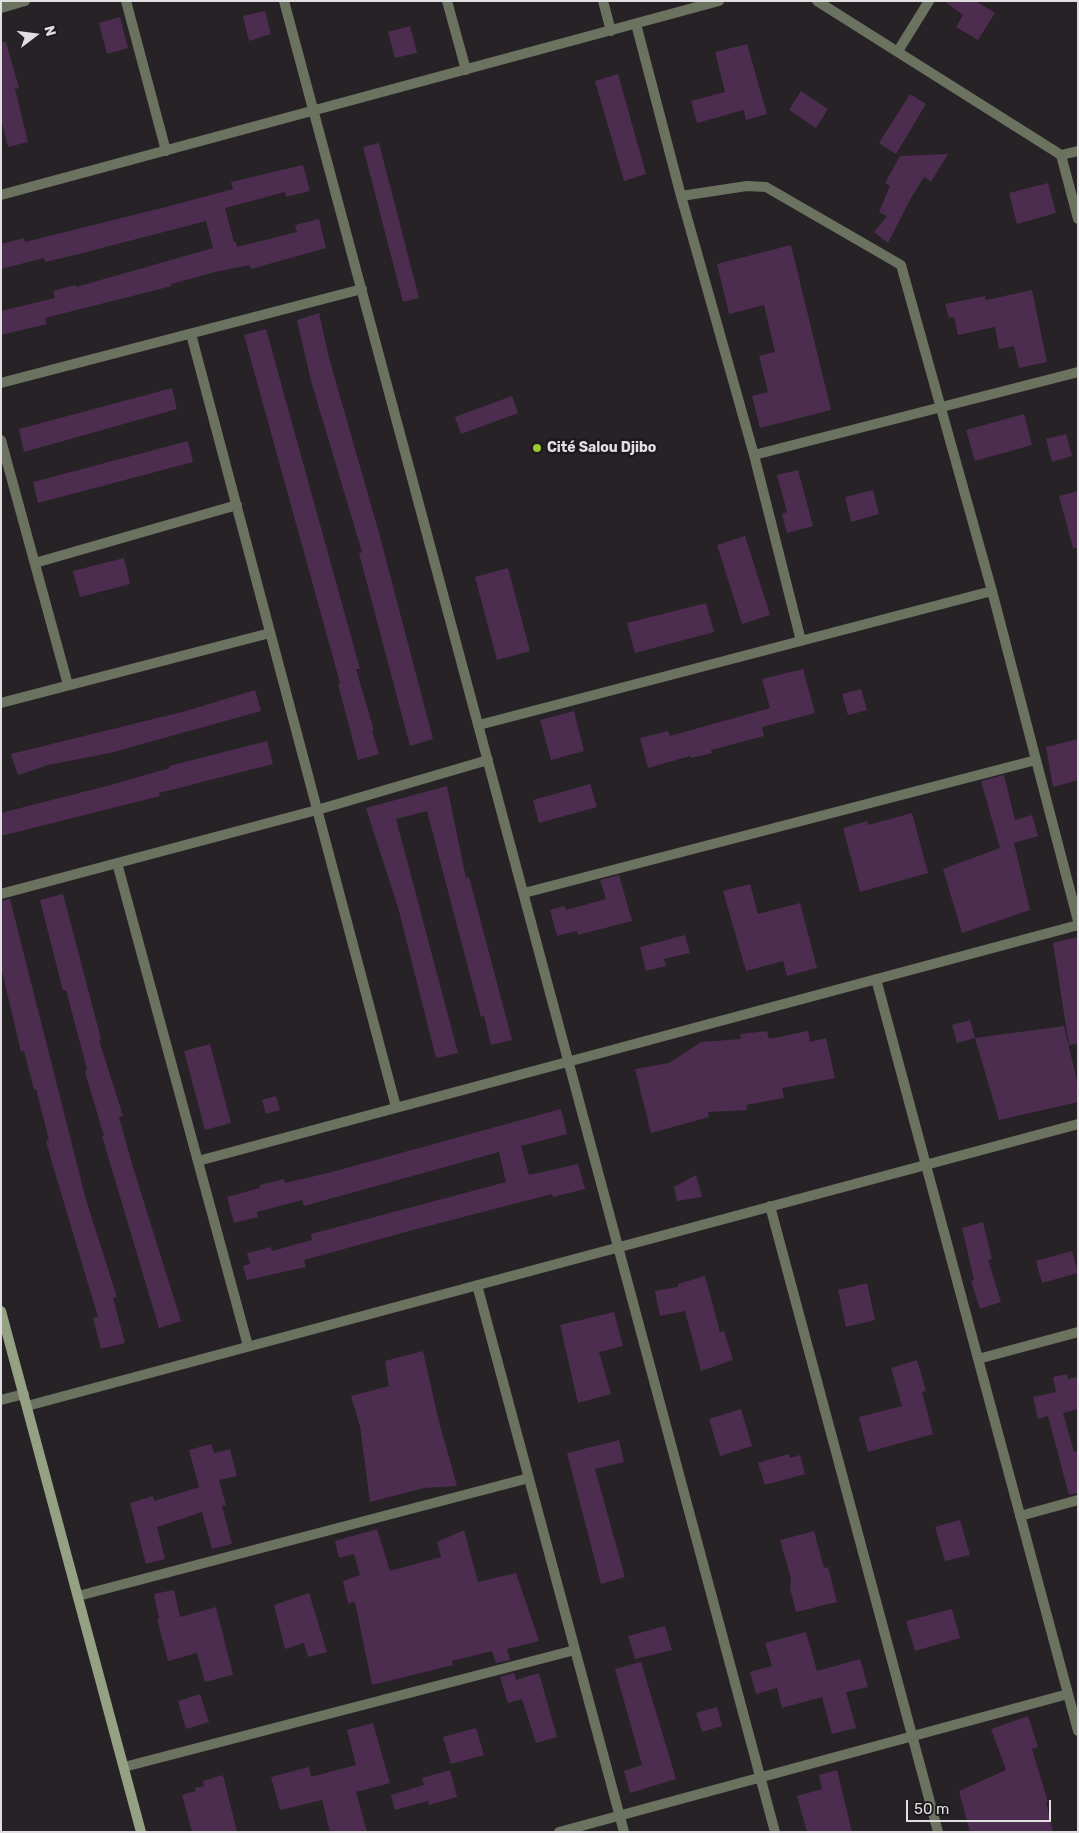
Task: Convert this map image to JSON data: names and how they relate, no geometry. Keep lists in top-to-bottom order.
{
  "places": ["Cité Salou Djibo"],
  "scale_bar": "50 m",
  "north": "right"
}
